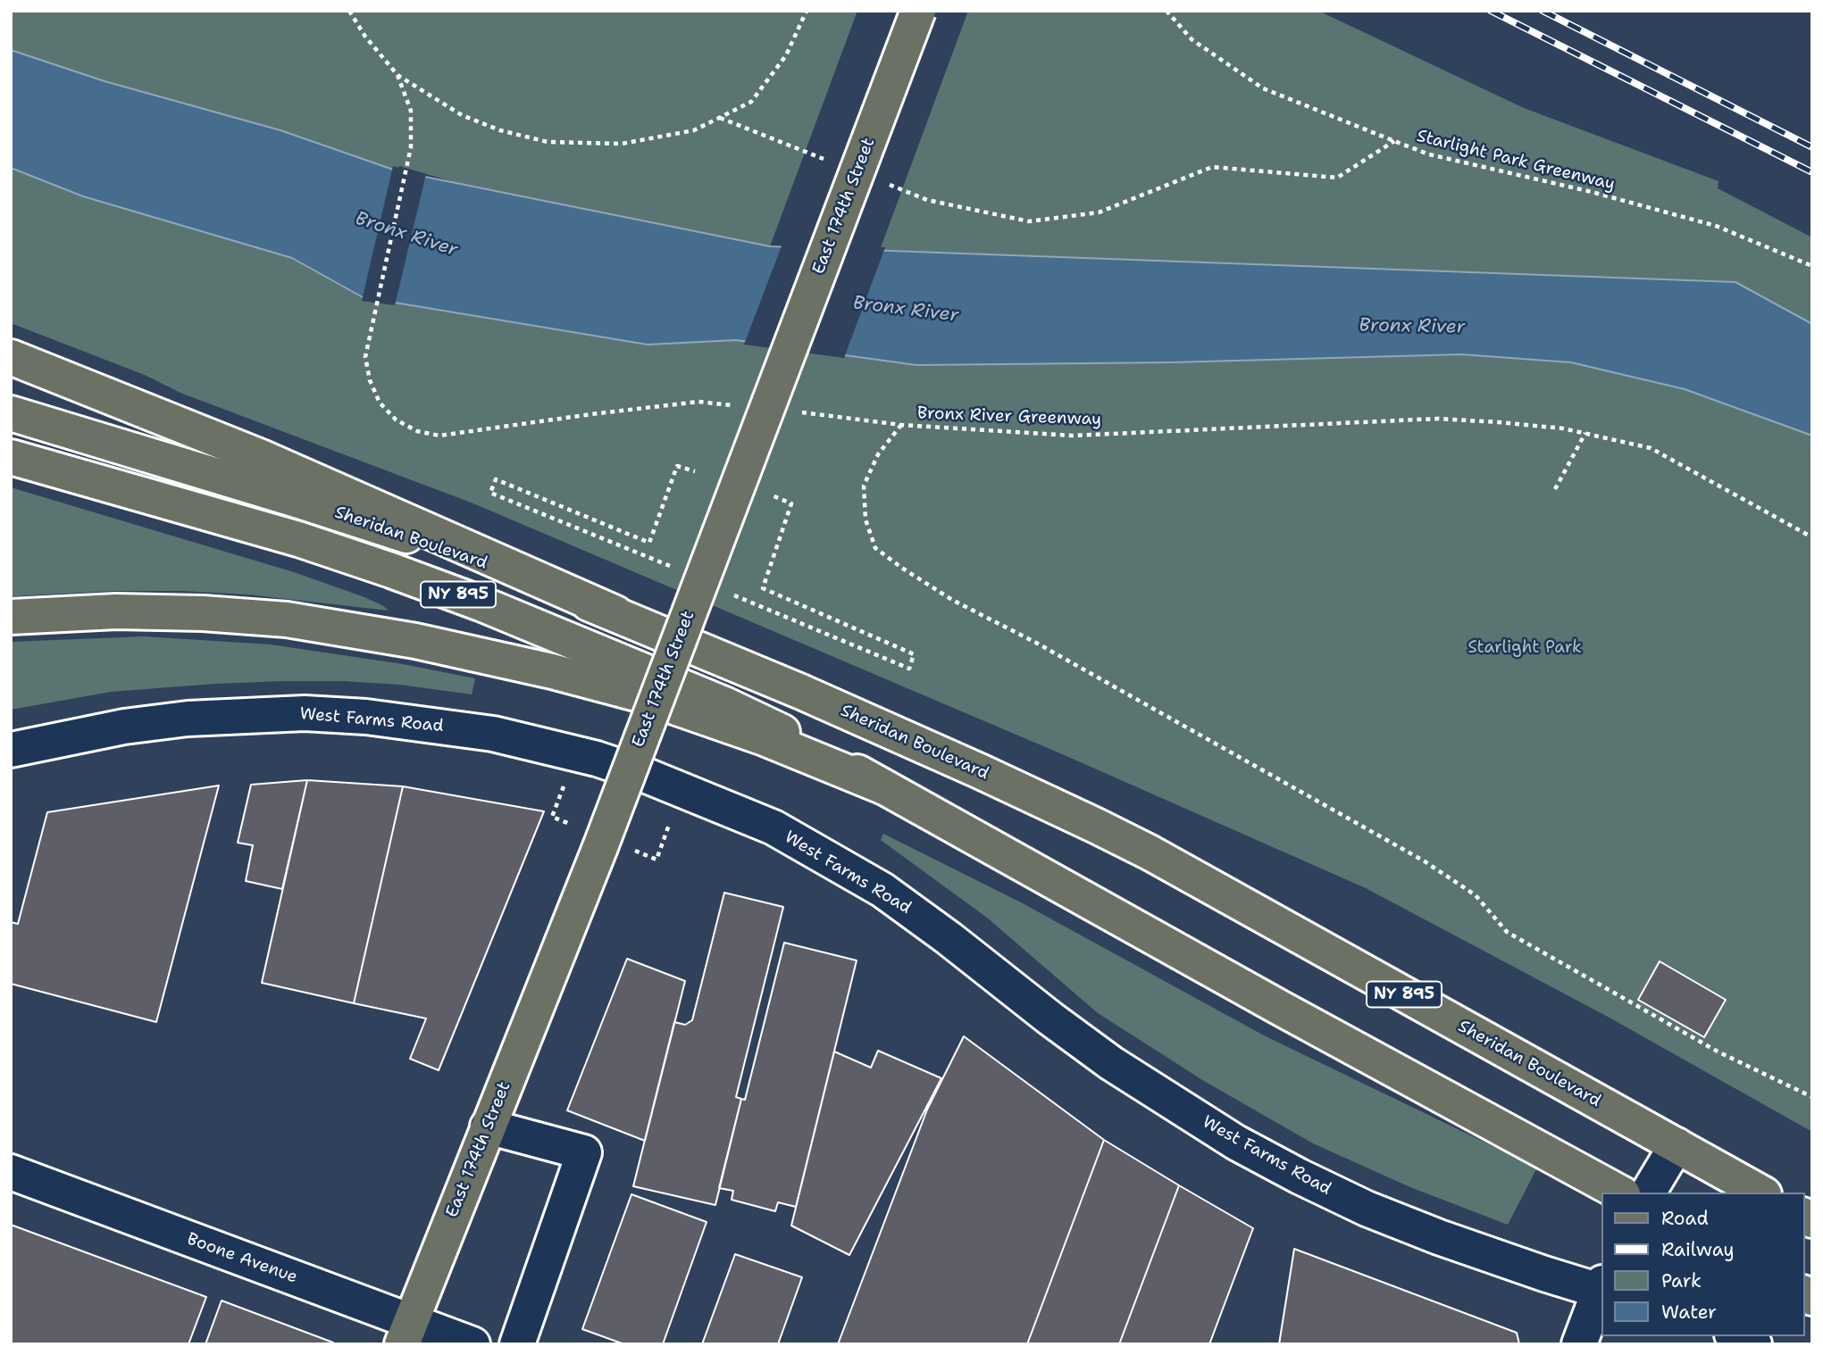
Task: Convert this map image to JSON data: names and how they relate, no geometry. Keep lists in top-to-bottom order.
{
  "streets": {
    "main road": ["East 174th Street", "Sheridan Boulevard", "NY 895"],
    "street": ["West Farms Road", "Boone Avenue"],
    "path": ["Starlight Park Greenway", "Bronx River Greenway"]
  },
  "crossings": [
    ["East 174th Street", "Boone Avenue"]
  ],
  "water": ["Bronx River"],
  "parks": ["Starlight Park"],
  "legend": [
    "Road",
    "Railway",
    "Park",
    "Water"
  ]
}
